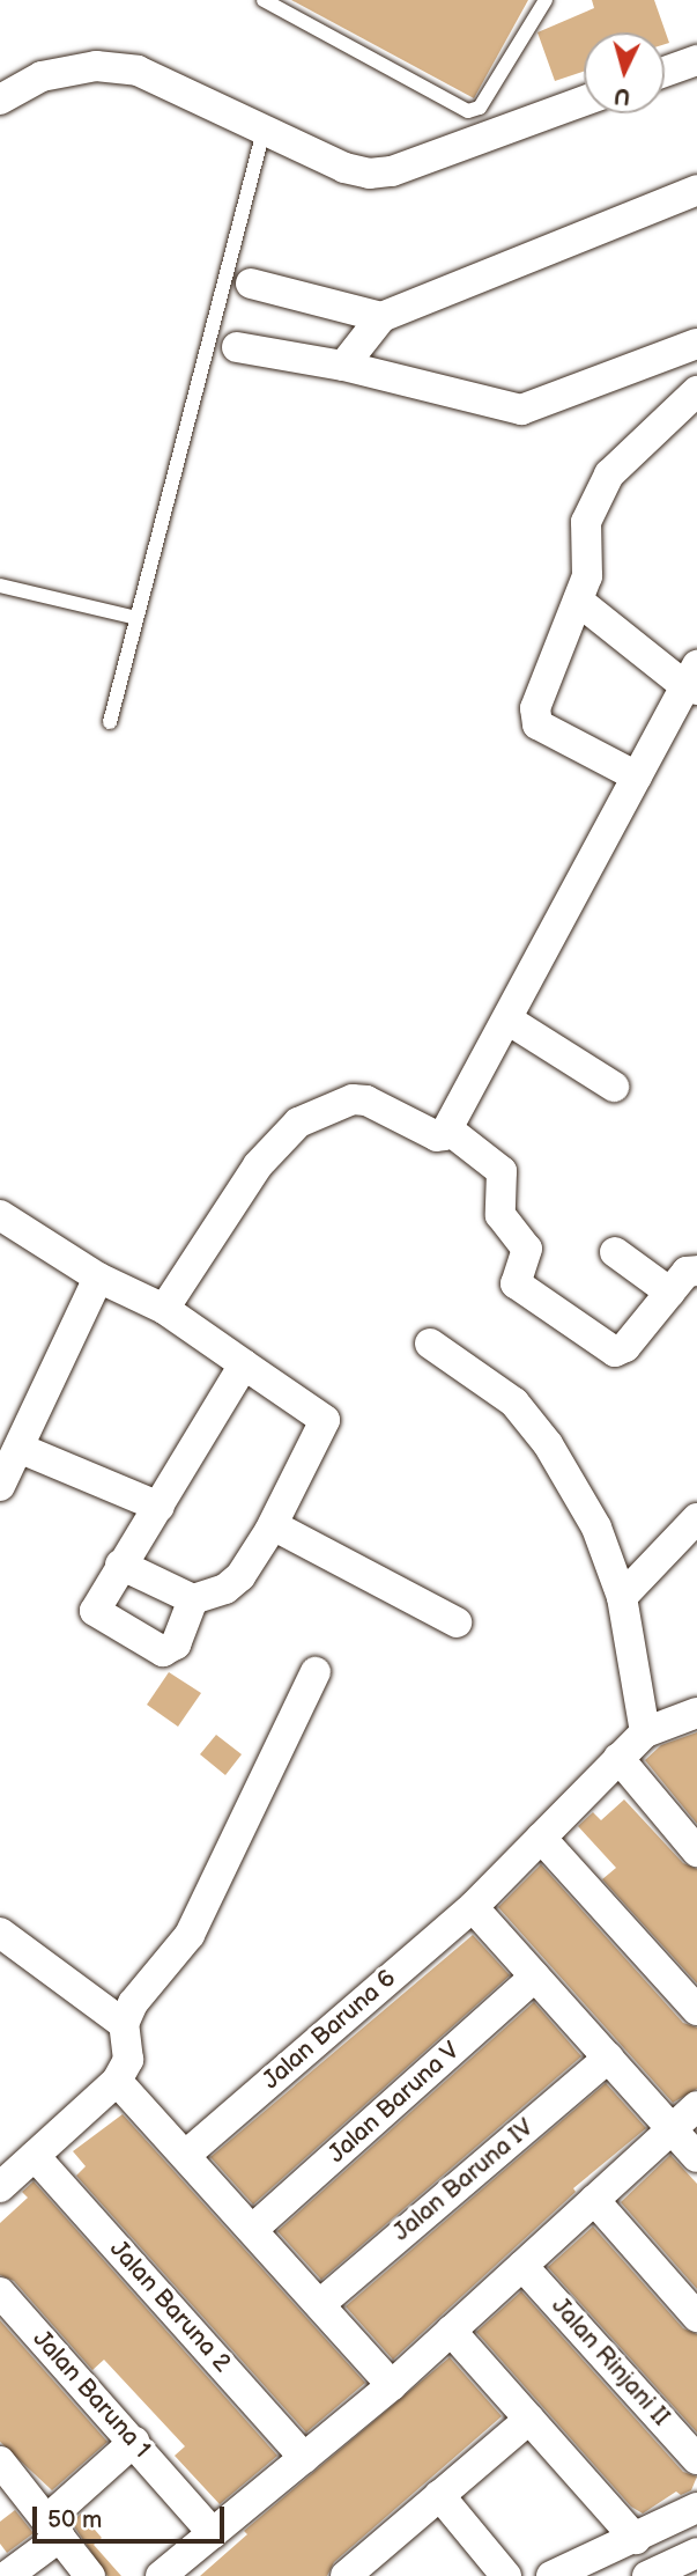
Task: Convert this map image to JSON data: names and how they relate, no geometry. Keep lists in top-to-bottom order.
{
  "streets": {
    "street": [
      "Jalan Baruna 6",
      "Jalan Baruna V",
      "Jalan Baruna IV",
      "Jalan Baruna 2",
      "Jalan Rinjani II",
      "Jalan Baruna 1"
    ]
  },
  "scale_bar": "50 m",
  "north": "bottom"
}
